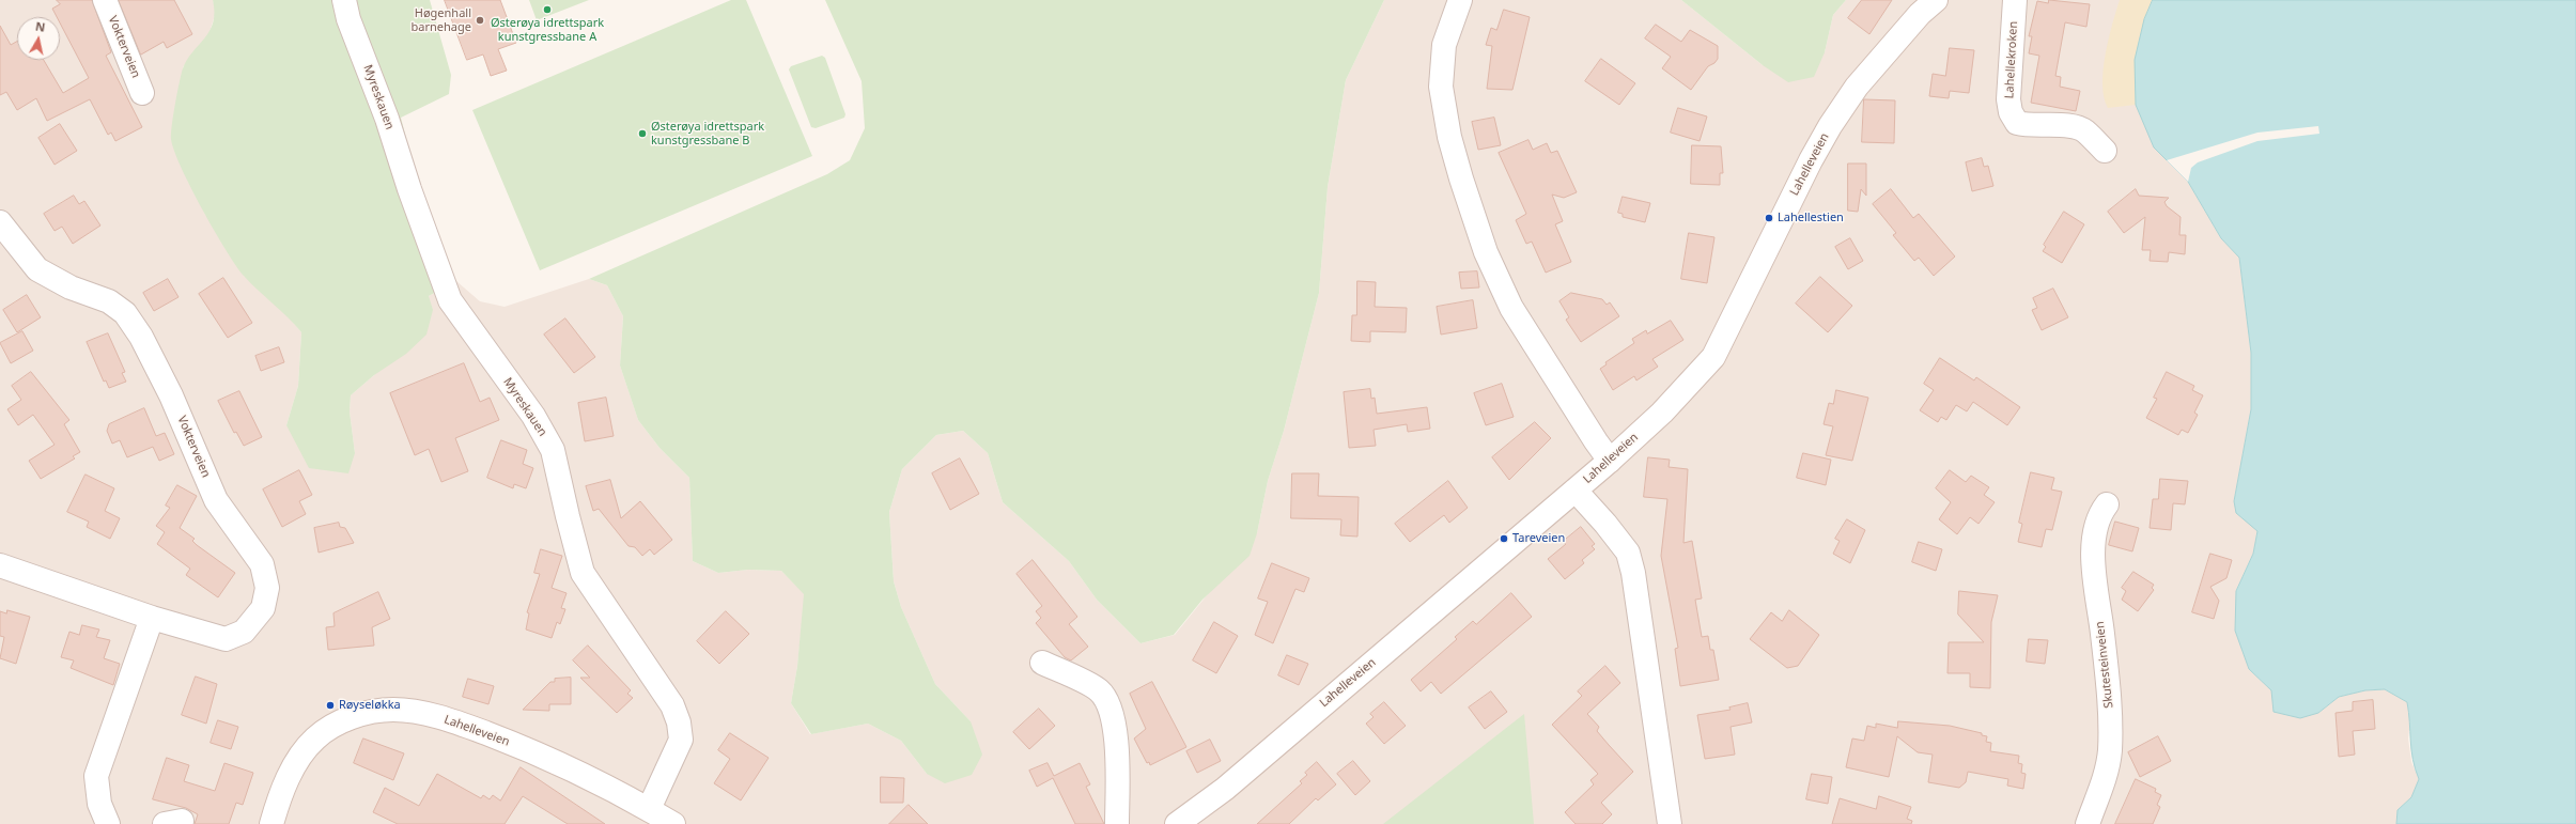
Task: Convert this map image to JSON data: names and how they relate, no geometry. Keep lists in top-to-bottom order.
{
  "streets": {
    "street": [
      "Vokterveien",
      "Lahellekroken",
      "Myreskauen",
      "Lahelleveien",
      "Skutesteinveien"
    ]
  },
  "crossings": [
    ["Myreskauen", "Lahelleveien"]
  ],
  "places": [
    "Østerøya idrettspark kunstgressbane A",
    "Høgenhall barnehage",
    "Østerøya idrettspark kunstgressbane B",
    "Lahellestien",
    "Tareveien",
    "Røyseløkka"
  ],
  "north": "top"
}
